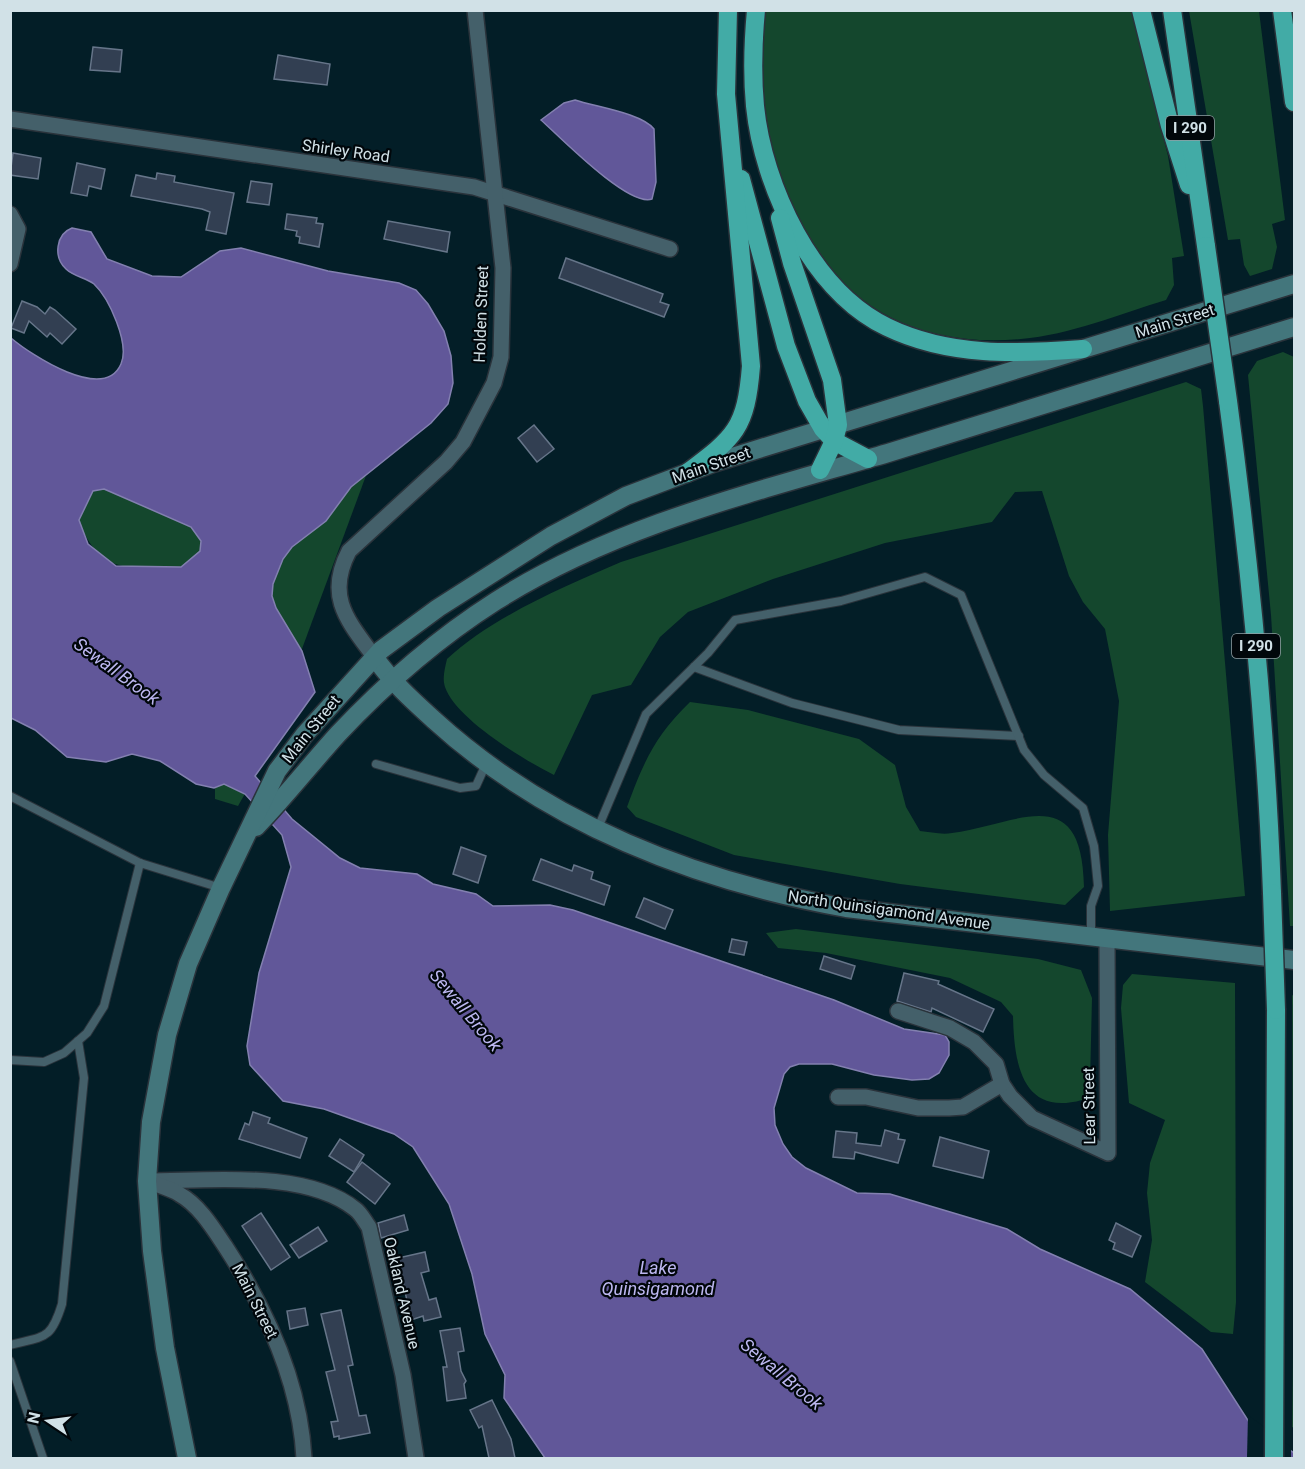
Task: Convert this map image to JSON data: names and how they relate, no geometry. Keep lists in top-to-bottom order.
{
  "streets": {
    "highway": ["I 290"],
    "main road": ["Main Street", "North Quinsigamond Avenue"],
    "street": [
      "Shirley Road",
      "Holden Street",
      "Lear Street",
      "Oakland Avenue"
    ]
  },
  "crossings": [
    ["Shirley Road", "Holden Street"],
    ["Holden Street", "Main Street"],
    ["Holden Street", "North Quinsigamond Avenue"],
    ["Main Street", "North Quinsigamond Avenue"],
    ["Main Street", "Oakland Avenue"],
    ["North Quinsigamond Avenue", "Lear Street"]
  ],
  "water": ["Sewall Brook", "Lake Quinsigamond"],
  "north": "left"
}
